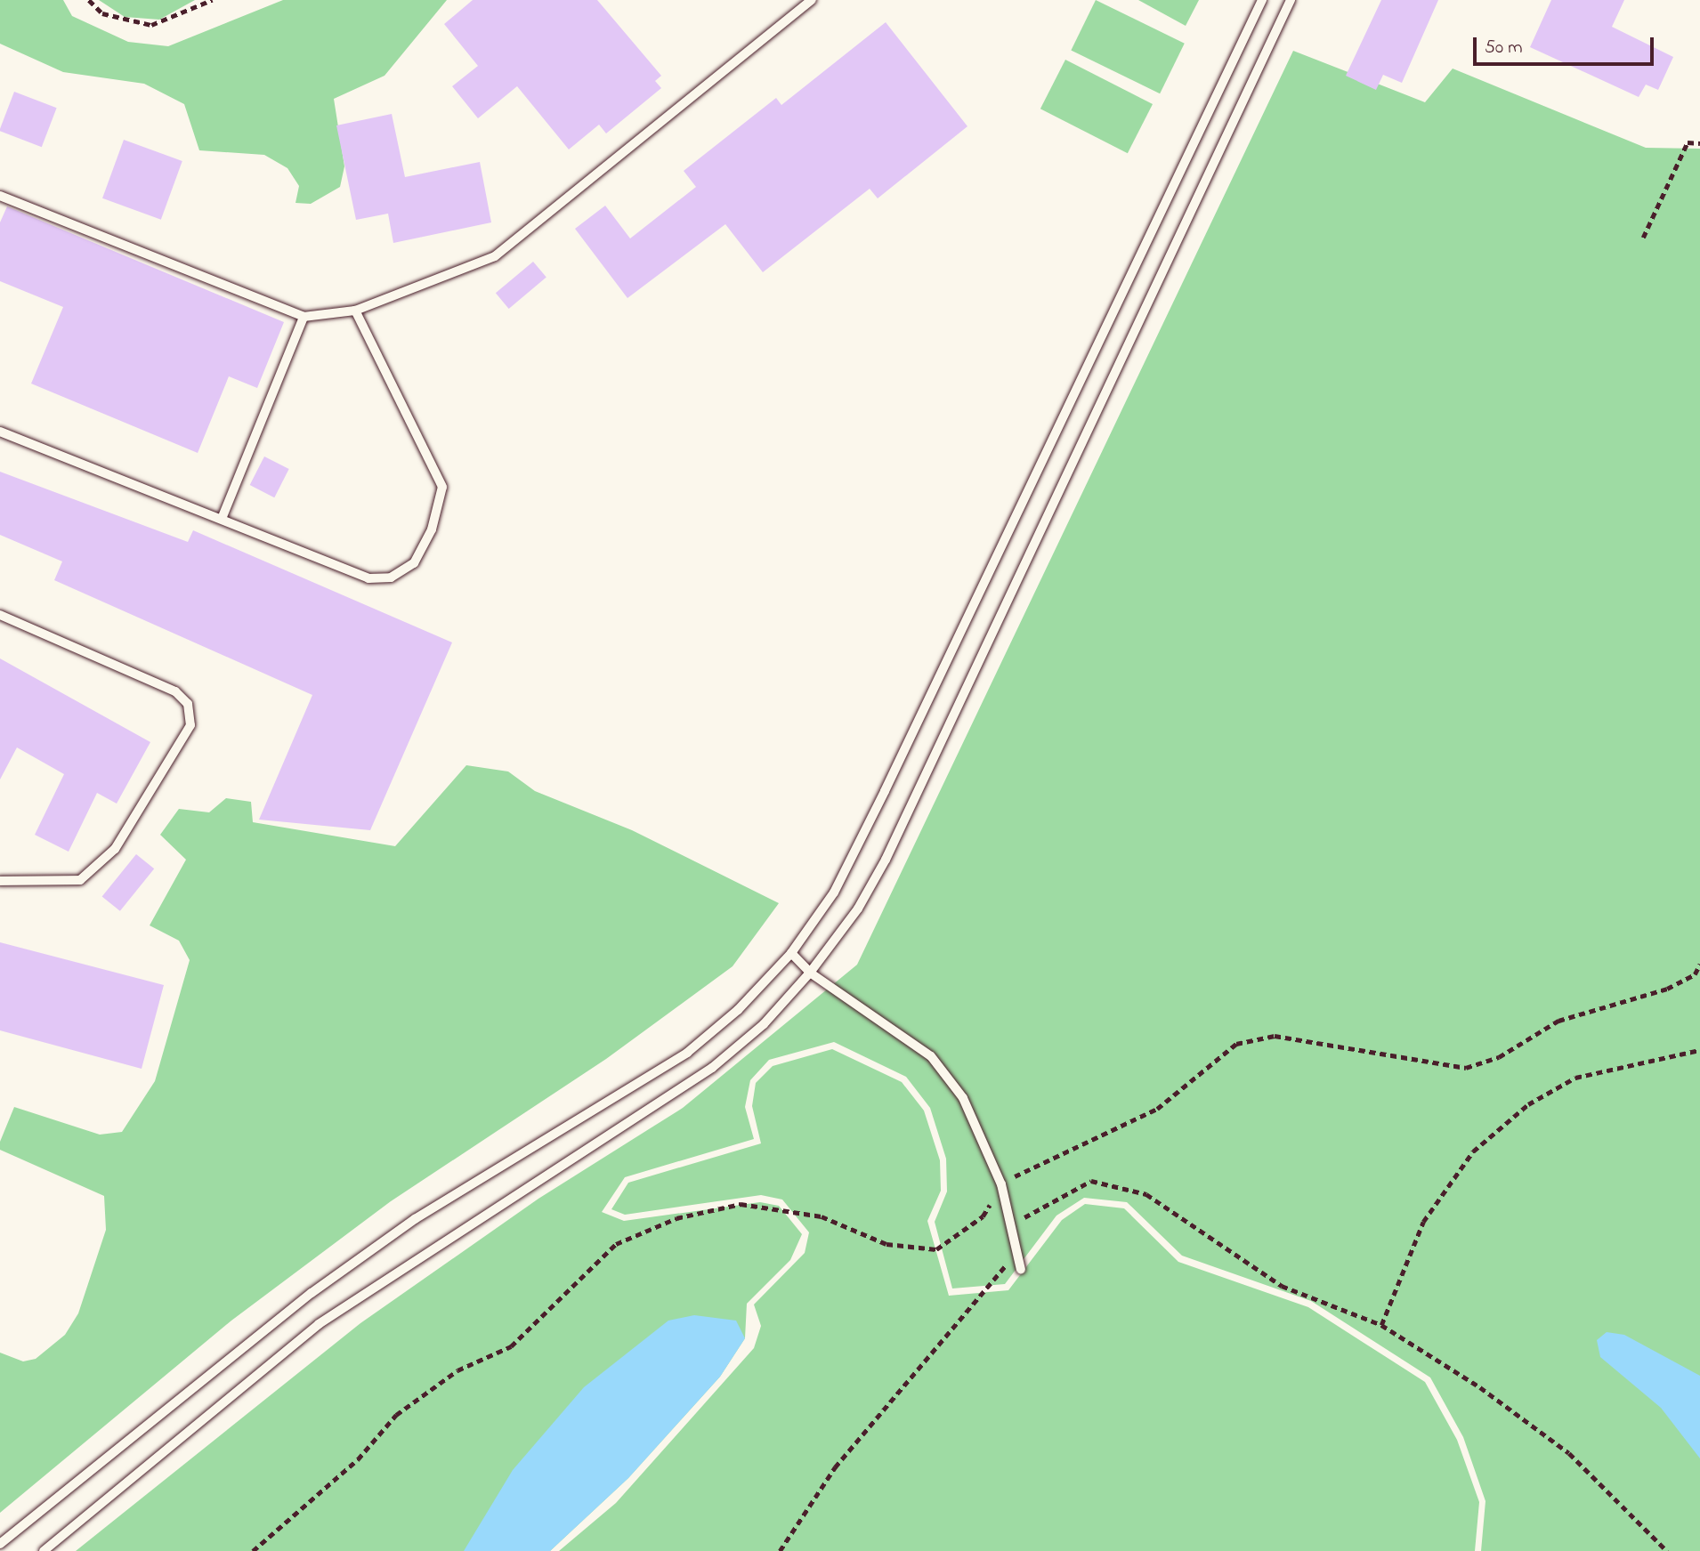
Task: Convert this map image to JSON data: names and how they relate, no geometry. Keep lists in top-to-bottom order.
{
  "scale_bar": "50 m"
}
